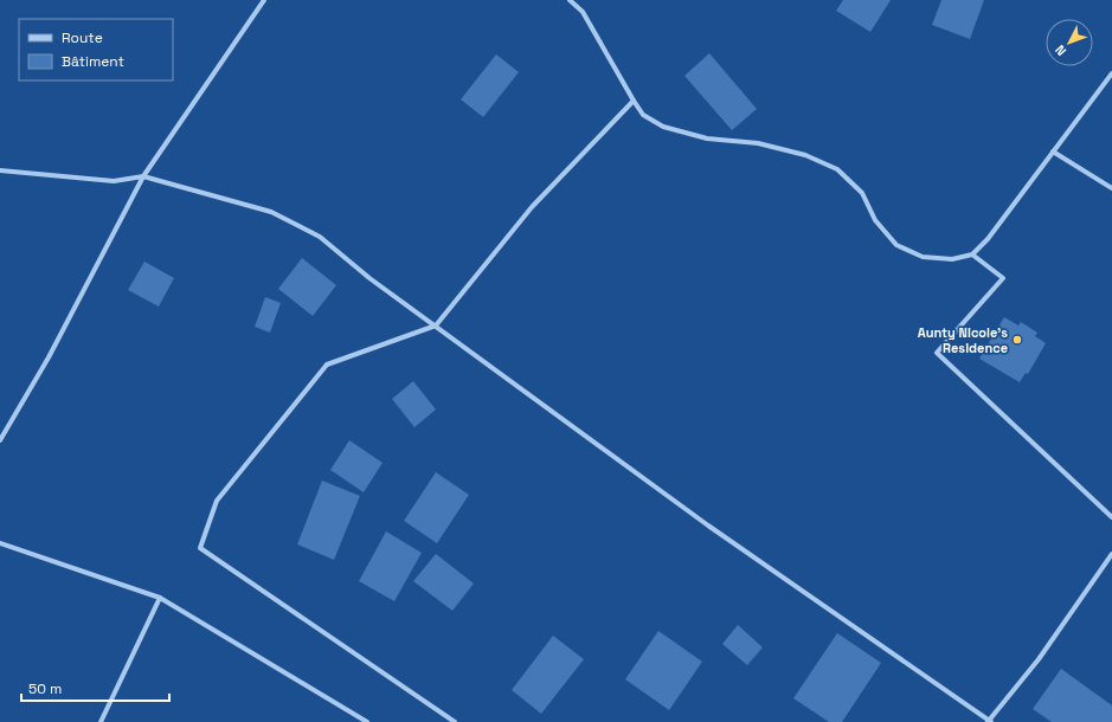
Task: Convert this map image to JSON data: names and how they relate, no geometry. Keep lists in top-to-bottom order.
{
  "places": ["Aunty Nicole's Residence"],
  "legend": ["Route", "Bâtiment"],
  "scale_bar": "50 m",
  "north": "bottom left"
}
